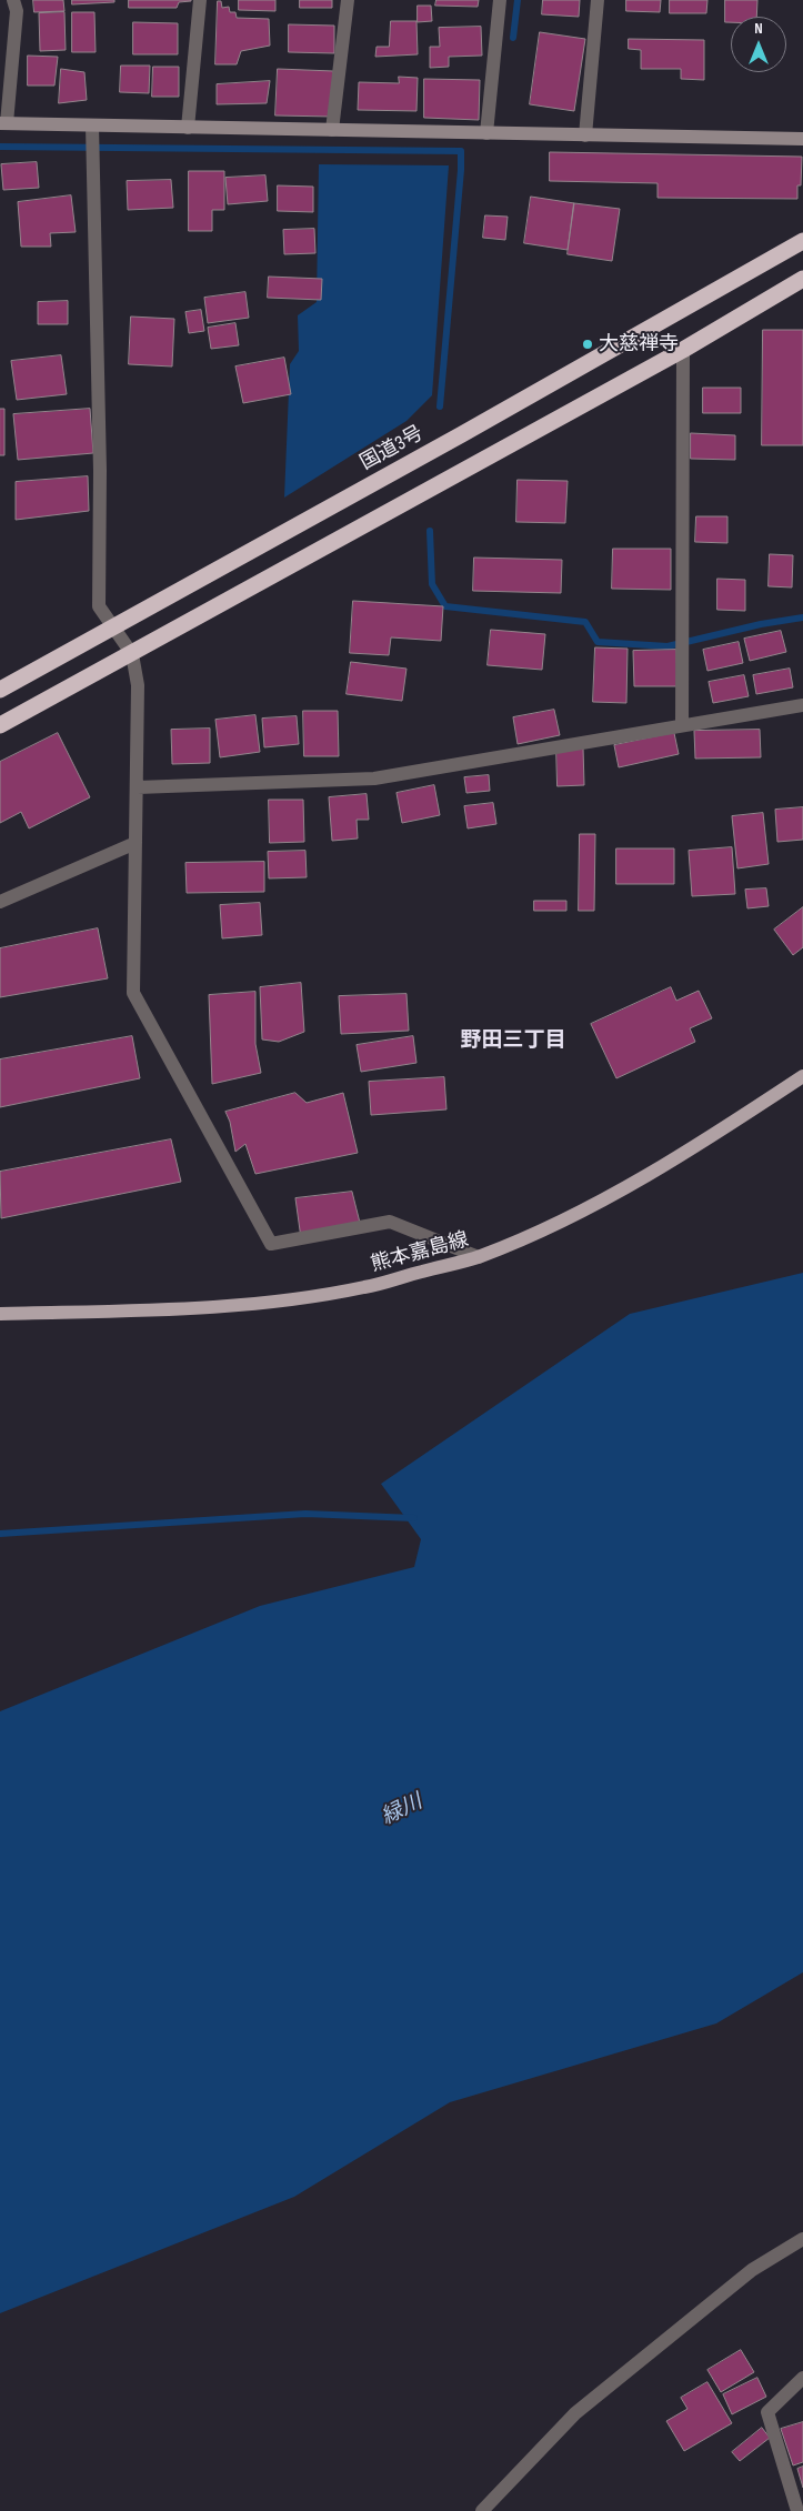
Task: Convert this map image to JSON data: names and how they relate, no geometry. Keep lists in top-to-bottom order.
{
  "streets": {
    "highway": ["国道3号"],
    "main road": ["熊本嘉島線"]
  },
  "districts": ["野田三丁目"],
  "water": ["緑川"],
  "places": ["大慈禅寺"],
  "north": "top"
}
